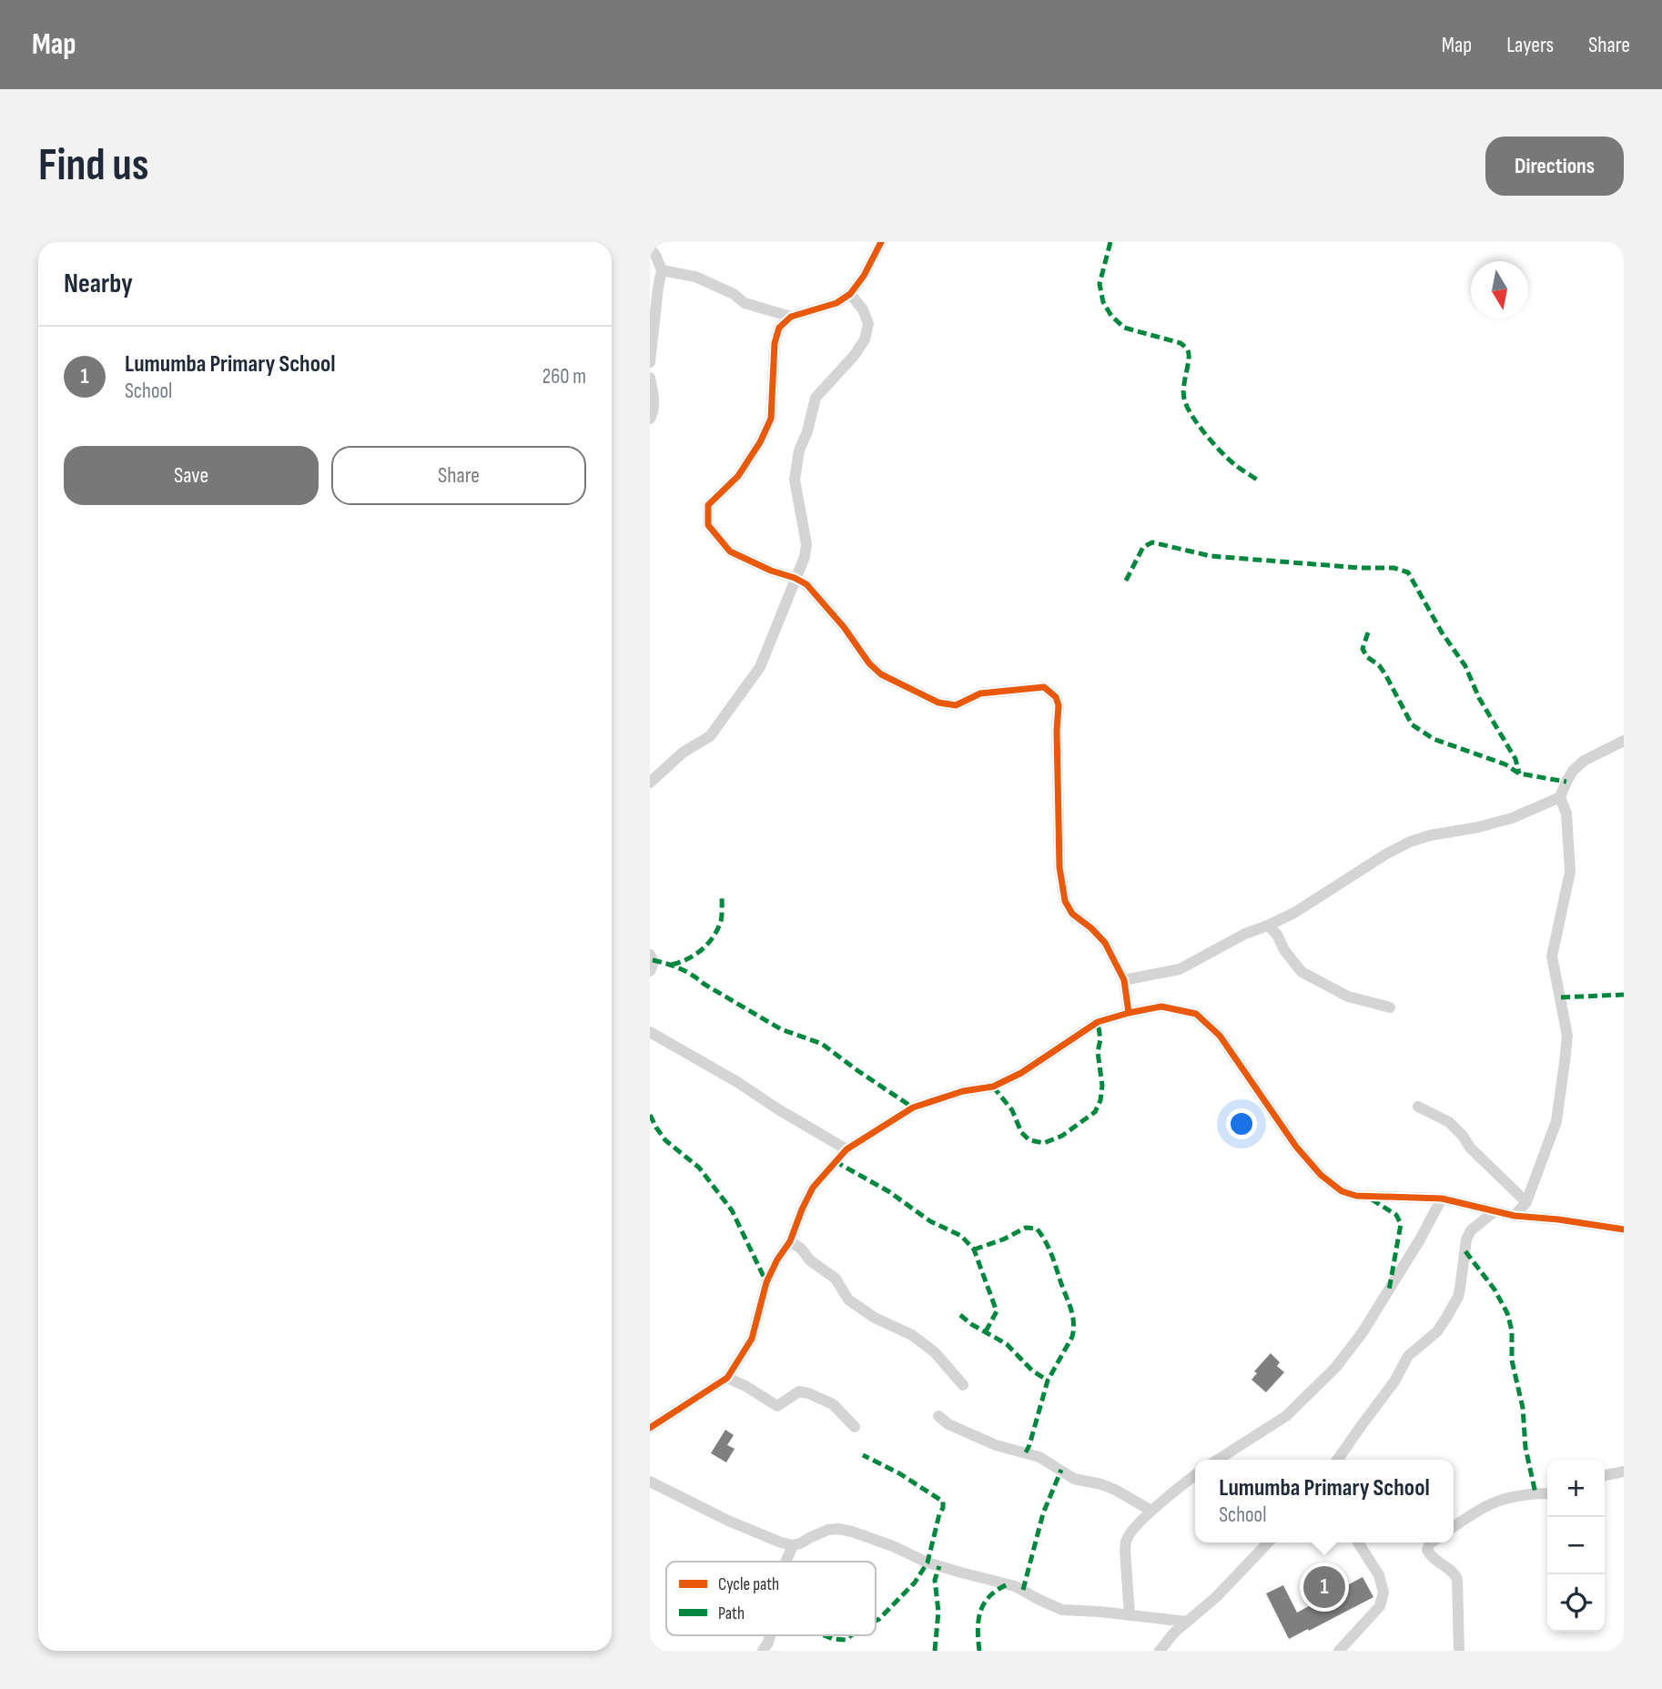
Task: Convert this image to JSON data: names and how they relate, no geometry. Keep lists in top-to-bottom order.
{
  "legend": ["Cycle path", "Path"],
  "north": "bottom",
  "page": {
    "header": "Map",
    "nav": ["Map", "Layers", "Share"],
    "buttons": [
      "Directions",
      ["Save", "Share"]
    ],
    "title": "Find us",
    "heading": "Nearby",
    "list": [
      {
        "mark": "1",
        "name": "Lumumba Primary School",
        "note": "School",
        "value": "260 m"
      }
    ],
    "map_buttons": ["+", "−"],
    "popup": ["Lumumba Primary School", "School"],
    "pins": "1"
  }
}
